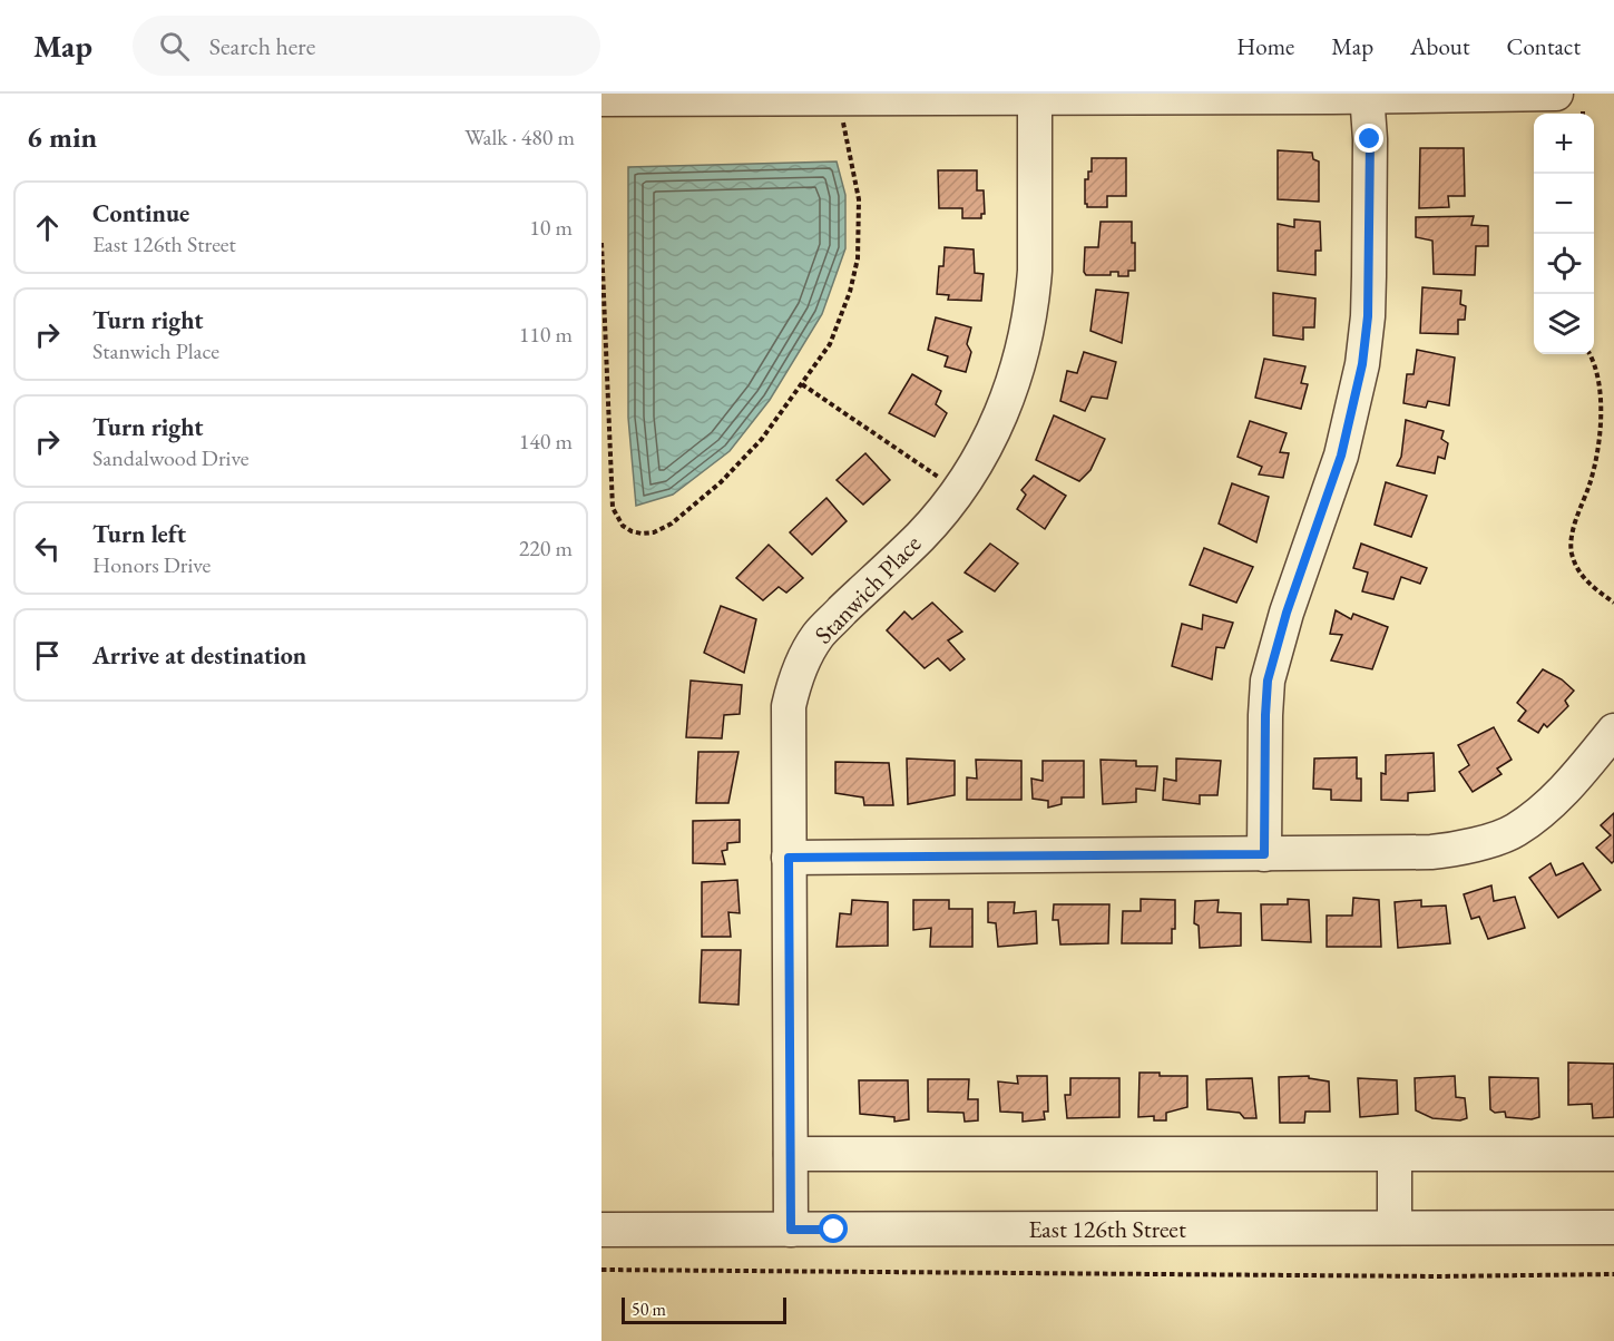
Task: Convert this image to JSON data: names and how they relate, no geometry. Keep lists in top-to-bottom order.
{
  "streets": {
    "street": ["Stanwich Place", "East 126th Street"]
  },
  "crossings": [
    ["Stanwich Place", "East 126th Street"]
  ],
  "scale_bar": "50 m",
  "page": {
    "header": "Map",
    "search": "Search here",
    "nav": [
      "Home",
      "Map",
      "About",
      "Contact"
    ],
    "heading": ["6 min", "Walk · 480 m"],
    "map_buttons": ["+", "−"],
    "list": [
      ["Continue", "East 126th Street", "10 m"],
      ["Turn right", "Stanwich Place", "110 m"],
      ["Turn right", "Sandalwood Drive", "140 m"],
      ["Turn left", "Honors Drive", "220 m"],
      "Arrive at destination"
    ],
    "scale": "50 m"
  }
}
